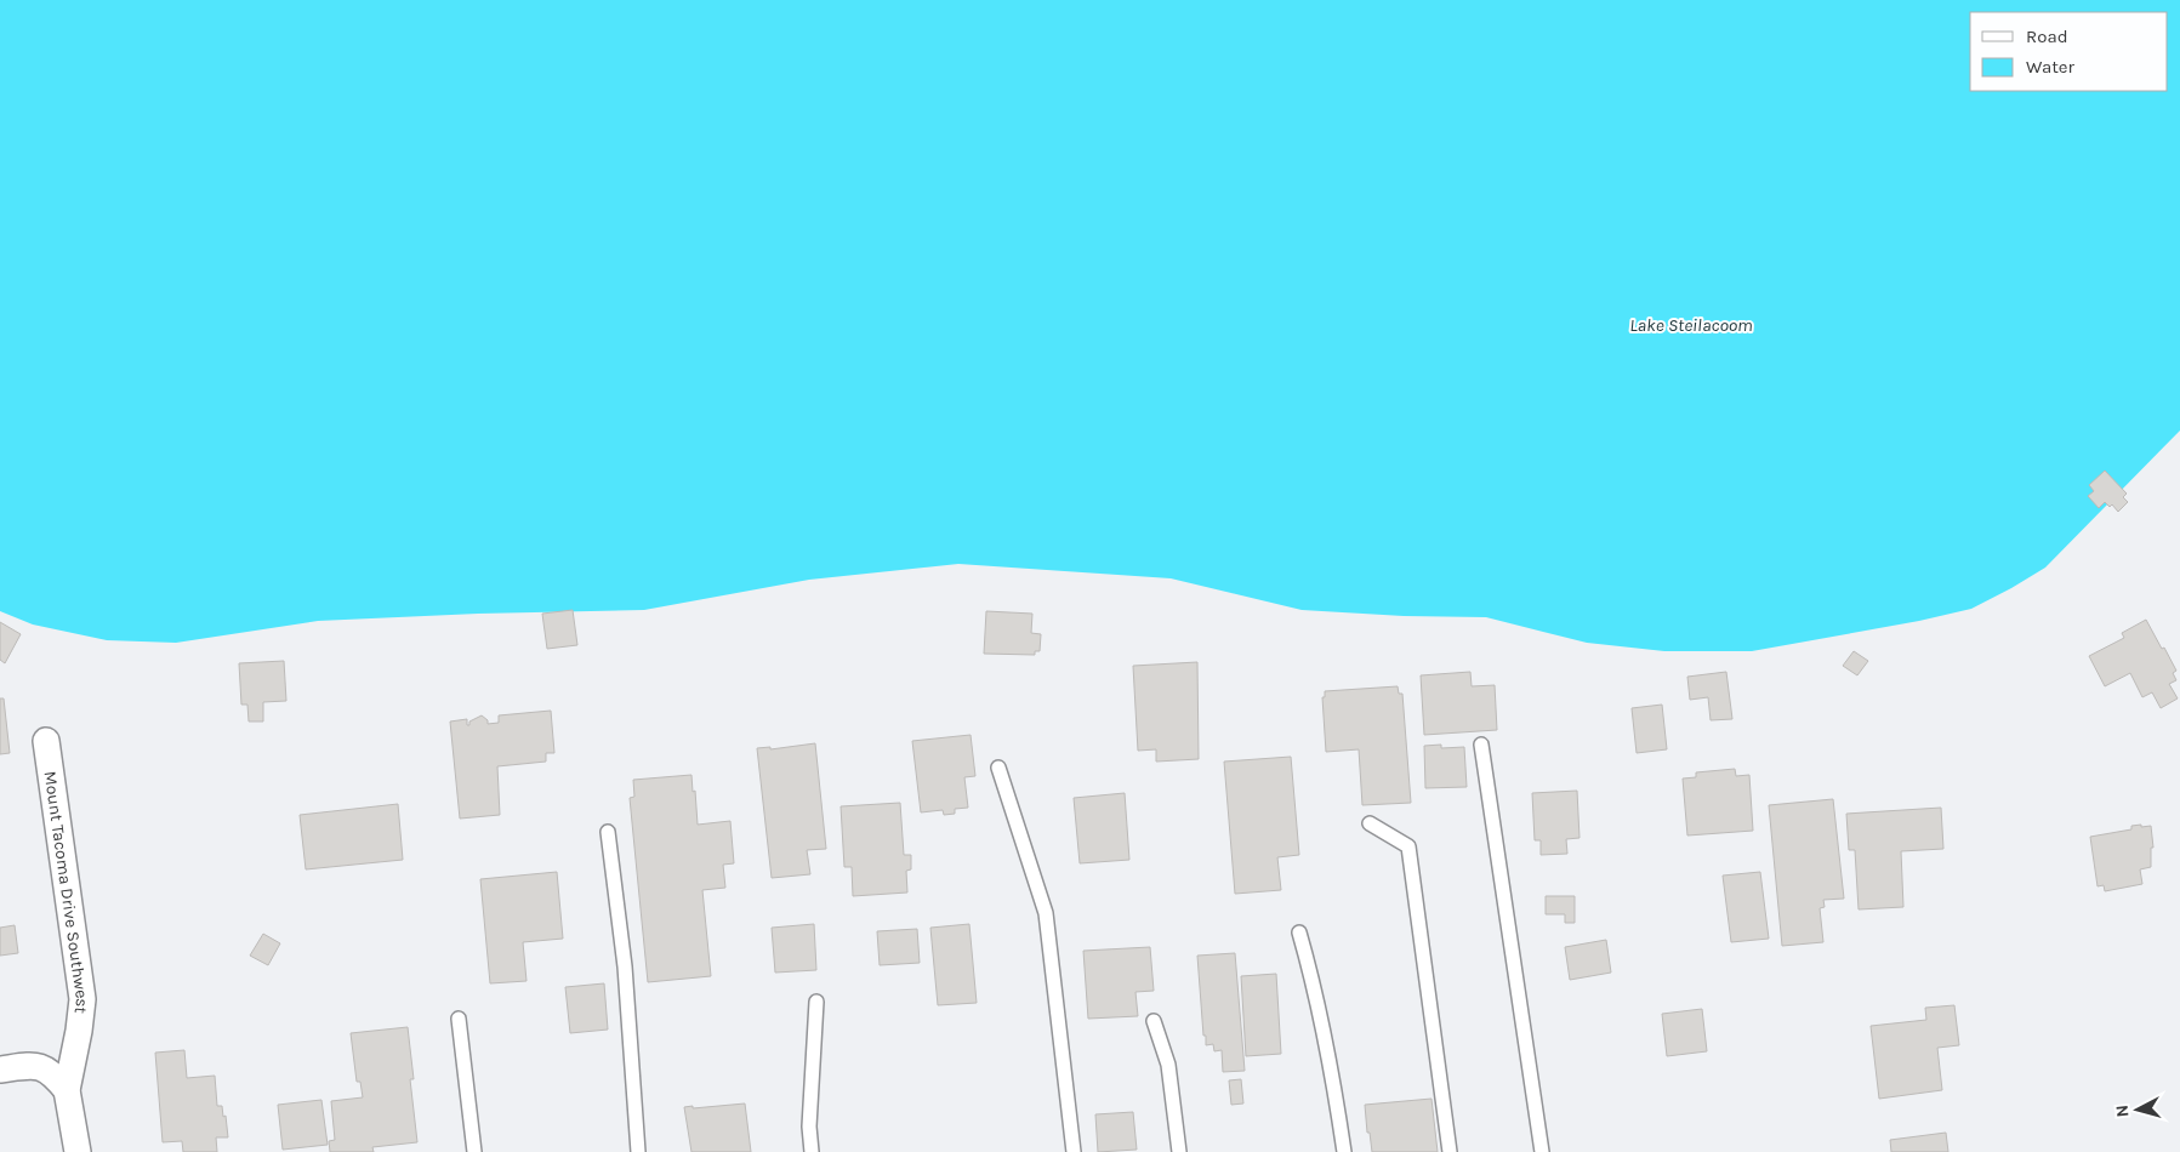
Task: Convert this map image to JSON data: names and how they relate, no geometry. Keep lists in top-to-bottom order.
{
  "streets": {
    "street": ["Mount Tacoma Drive Southwest"]
  },
  "water": ["Lake Steilacoom"],
  "legend": ["Road", "Water"],
  "north": "left"
}
